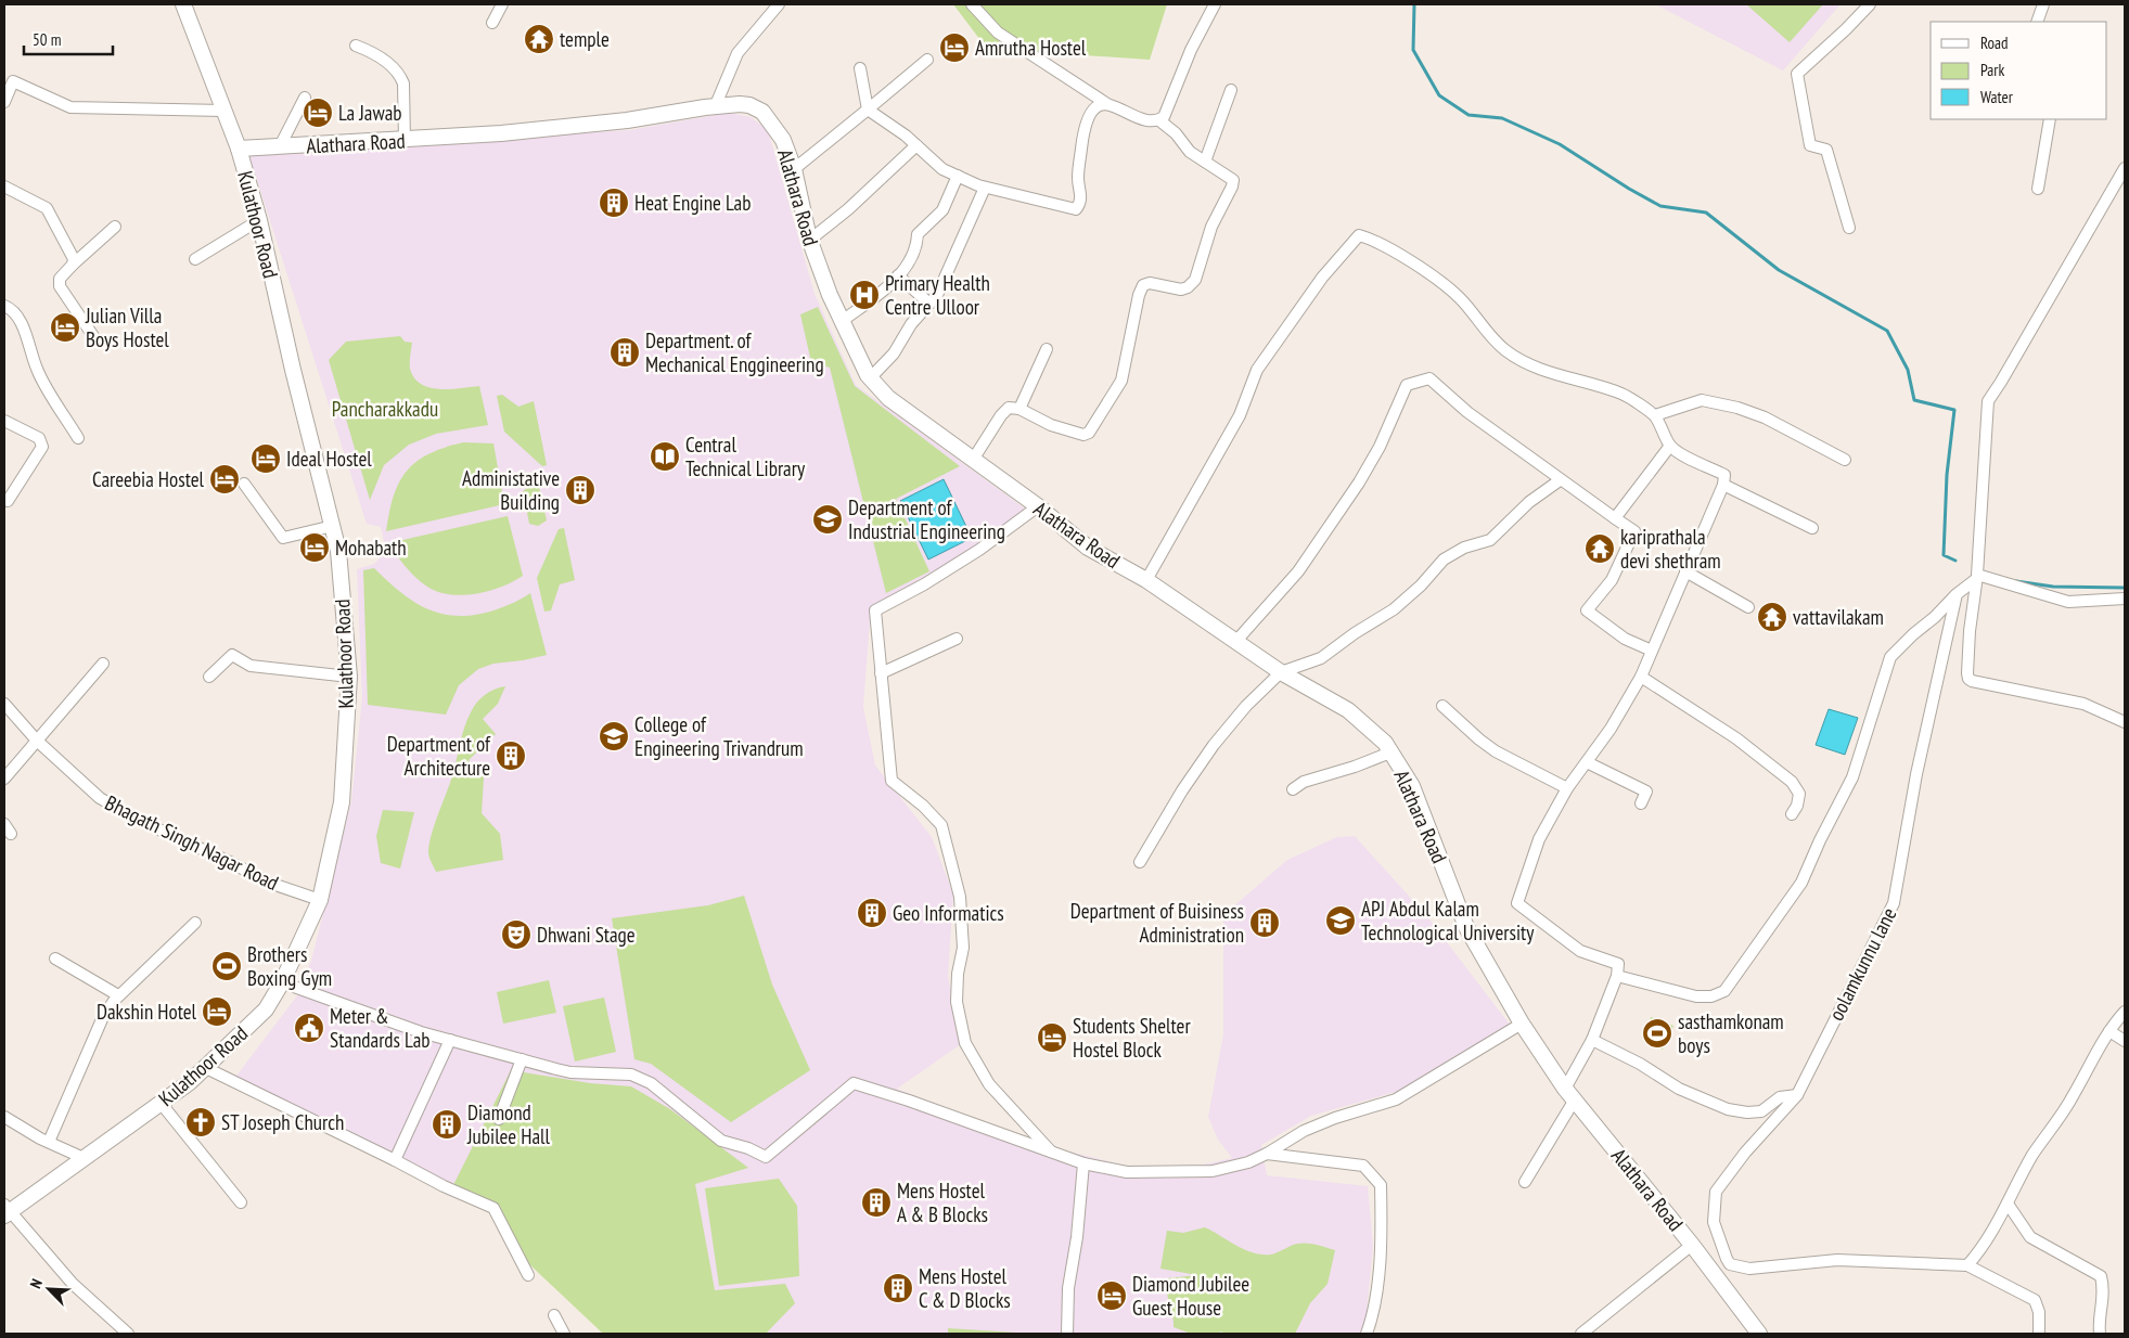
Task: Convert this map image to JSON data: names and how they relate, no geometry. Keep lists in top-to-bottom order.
{
  "streets": {
    "street": [
      "Alathara Road",
      "Kulathoor Road",
      "Bhagath Singh Nagar Road",
      "oolamkunnu lane"
    ]
  },
  "crossings": [
    ["Alathara Road", "Kulathoor Road"],
    ["Kulathoor Road", "Bhagath Singh Nagar Road"]
  ],
  "parks": ["Pancharakkadu"],
  "places": {
    "temple": ["temple", "kariprathala devi shethram", "vattavilakam"],
    "hotel": [
      "Amrutha Hostel",
      "La Jawab",
      "Julian Villa Boys Hostel",
      "Ideal Hostel",
      "Careebia Hostel",
      "Mohabath",
      "Dakshin Hotel",
      "Students Shelter Hostel Block",
      "Diamond Jubilee Guest House"
    ],
    "building": [
      "Heat Engine Lab",
      "Department. of Mechanical Enggineering",
      "Administative Building",
      "Department of Architecture",
      "Geo Informatics",
      "Department of Buisiness Administration",
      "Diamond Jubilee Hall",
      "Mens Hostel A & B Blocks",
      "Mens Hostel C & D Blocks"
    ],
    "hospital": ["Primary Health Centre Ulloor"],
    "library": ["Central Technical Library"],
    "school or university": ["Department of Industrial Engineering", "College of Engineering Trivandrum", "APJ Abdul Kalam Technological University"],
    "theatre": ["Dhwani Stage"],
    "sports": ["Brothers Boxing Gym", "sasthamkonam boys"],
    "public building": ["Meter & Standards Lab"],
    "church": ["ST Joseph Church"]
  },
  "legend": ["Road", "Park", "Water"],
  "scale_bar": "50 m",
  "north": "top left"
}
